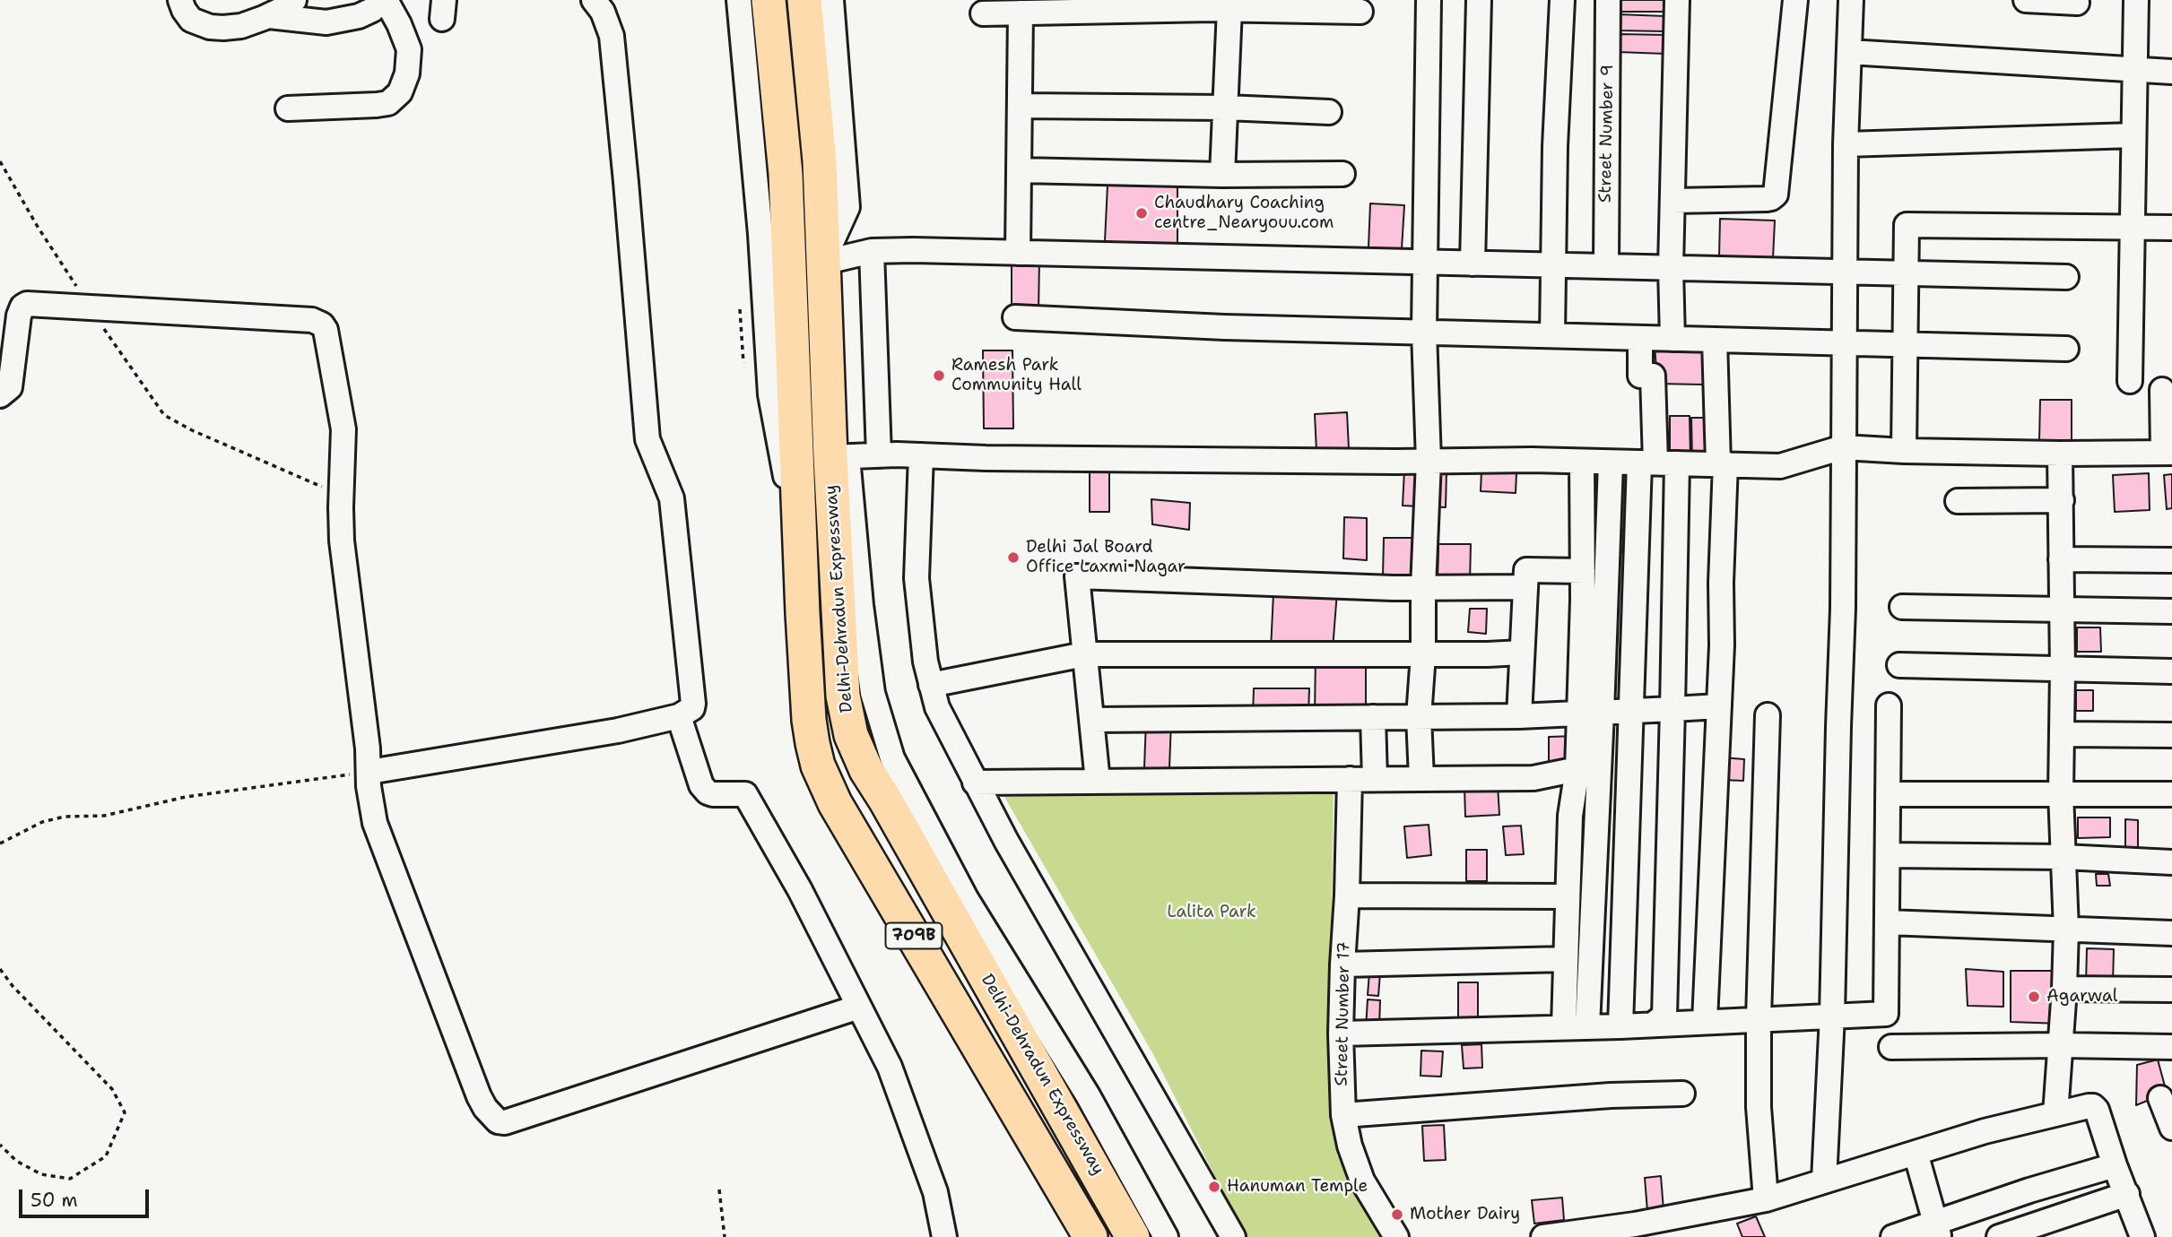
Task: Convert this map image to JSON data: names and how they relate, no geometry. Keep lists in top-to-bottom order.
{
  "streets": {
    "highway": ["Delhi-Dehradun Expressway", "709B"],
    "street": ["Street Number 9", "Street Number 17"]
  },
  "parks": ["Lalita Park"],
  "places": [
    "Chaudhary Coaching centre_Nearyouu.com",
    "Ramesh Park Community Hall",
    "Delhi Jal Board Office Laxmi Nagar",
    "Agarwal",
    "Hanuman Temple",
    "Mother Dairy"
  ],
  "scale_bar": "50 m"
}
